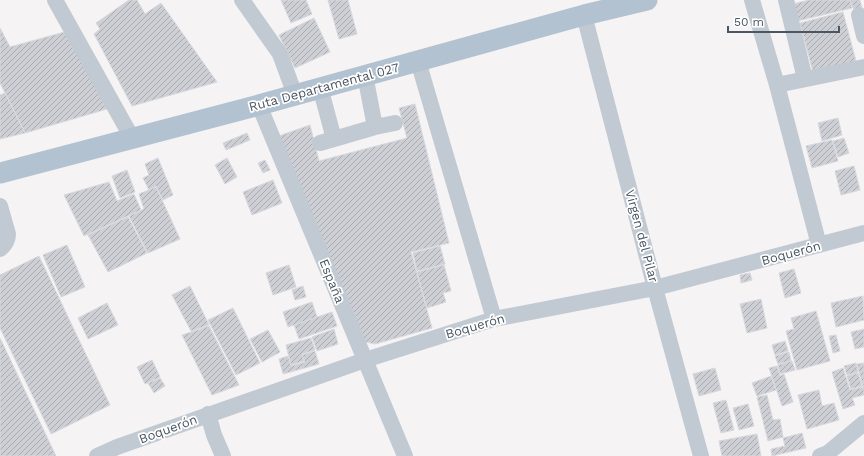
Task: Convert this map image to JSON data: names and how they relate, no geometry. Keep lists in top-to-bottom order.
{
  "streets": {
    "main road": ["Ruta Departamental 027"],
    "street": ["Virgen del Pilar", "Boquerón", "España"]
  },
  "crossings": [
    ["Ruta Departamental 027", "Virgen del Pilar"],
    ["Ruta Departamental 027", "España"],
    ["Virgen del Pilar", "Boquerón"],
    ["Boquerón", "España"]
  ],
  "scale_bar": "50 m"
}
